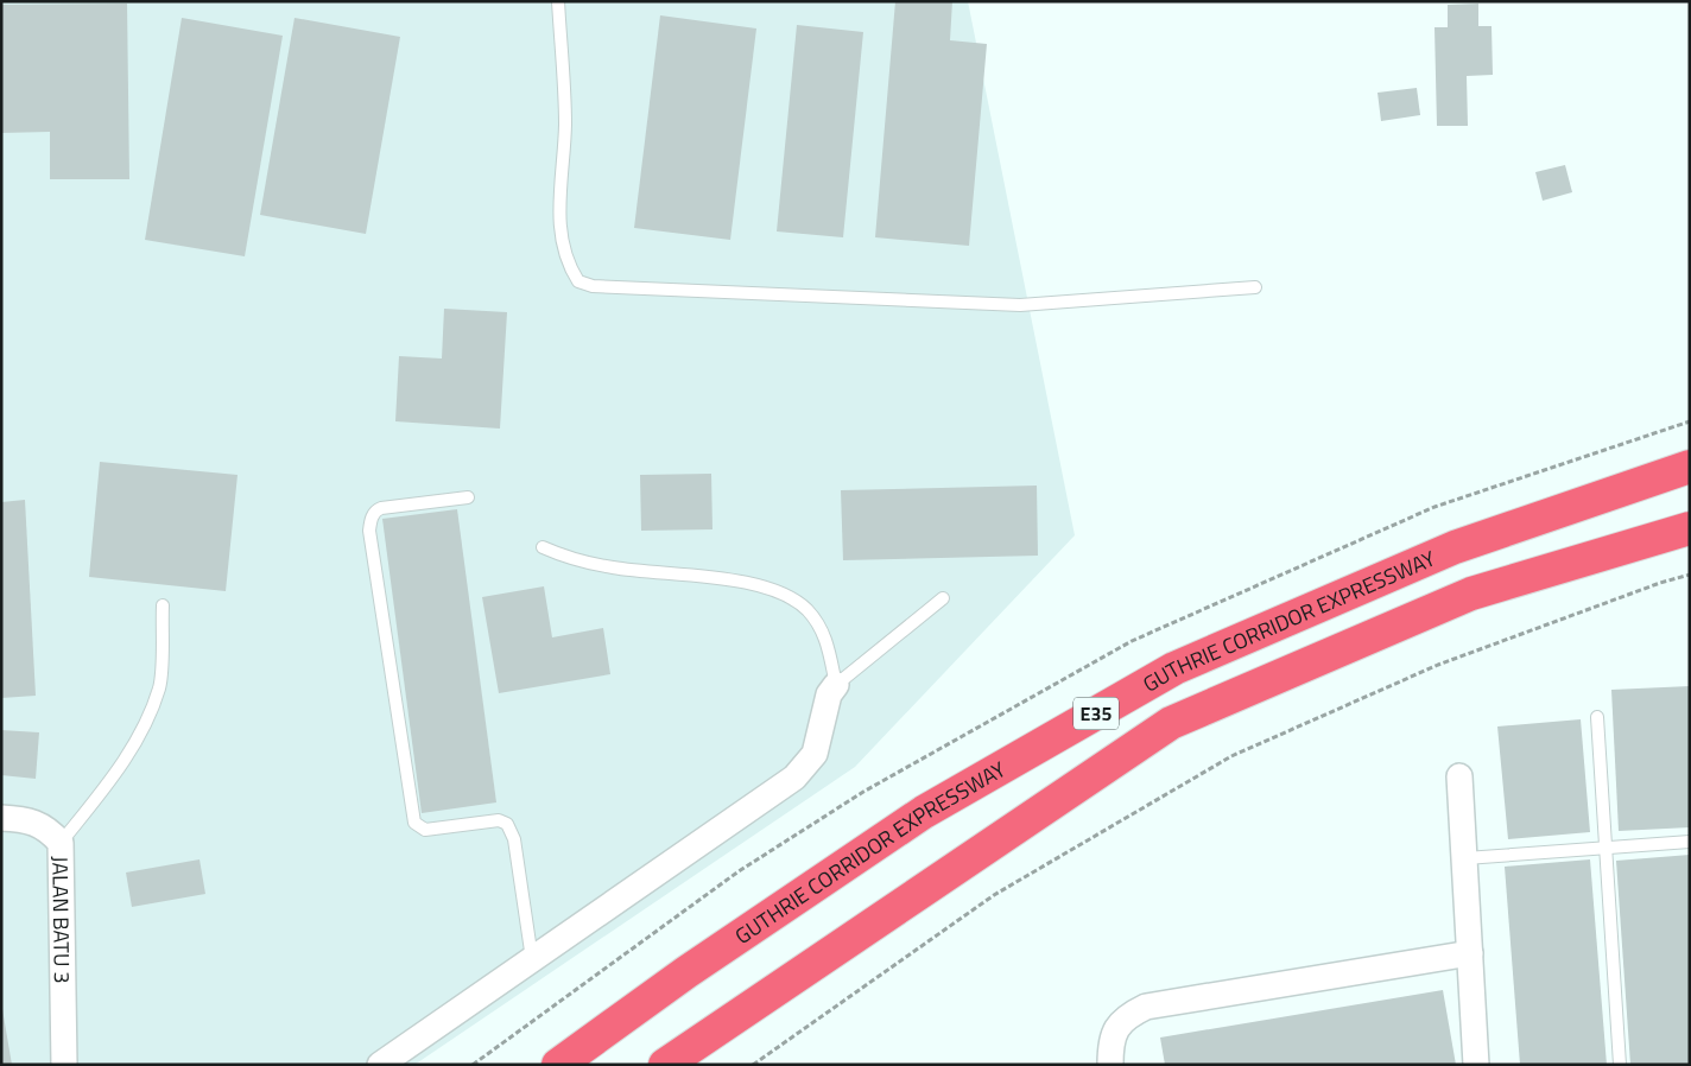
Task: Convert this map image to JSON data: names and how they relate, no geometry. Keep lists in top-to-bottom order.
{
  "streets": {
    "highway": ["GUTHRIE CORRIDOR EXPRESSWAY", "E35"],
    "street": ["JALAN BATU 3"]
  }
}
